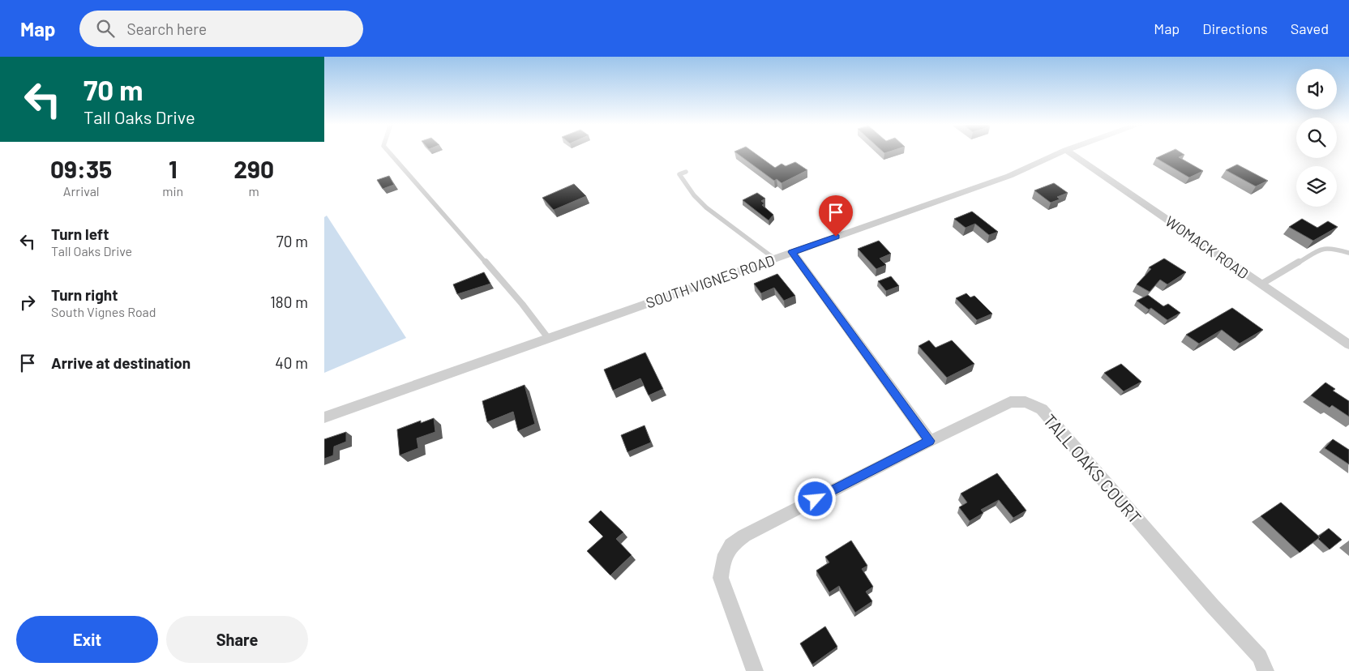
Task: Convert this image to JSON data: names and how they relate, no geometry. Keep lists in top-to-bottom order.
{
  "streets": {
    "street": ["WOMACK ROAD", "SOUTH VIGNES ROAD", "TALL OAKS COURT"]
  },
  "page": {
    "header": "Map",
    "search": "Search here",
    "nav": ["Map", "Directions", "Saved"],
    "turn": ["70 m", "Tall Oaks Drive"],
    "eta": [
      "09:35",
      "Arrival",
      "1",
      "min",
      "290",
      "m"
    ],
    "list": [
      {
        "name": "Turn left",
        "note": "Tall Oaks Drive",
        "value": "70 m"
      },
      {
        "name": "Turn right",
        "note": "South Vignes Road",
        "value": "180 m"
      },
      {
        "name": "Arrive at destination",
        "value": "40 m"
      }
    ],
    "buttons": ["Exit", "Share"]
  }
}
